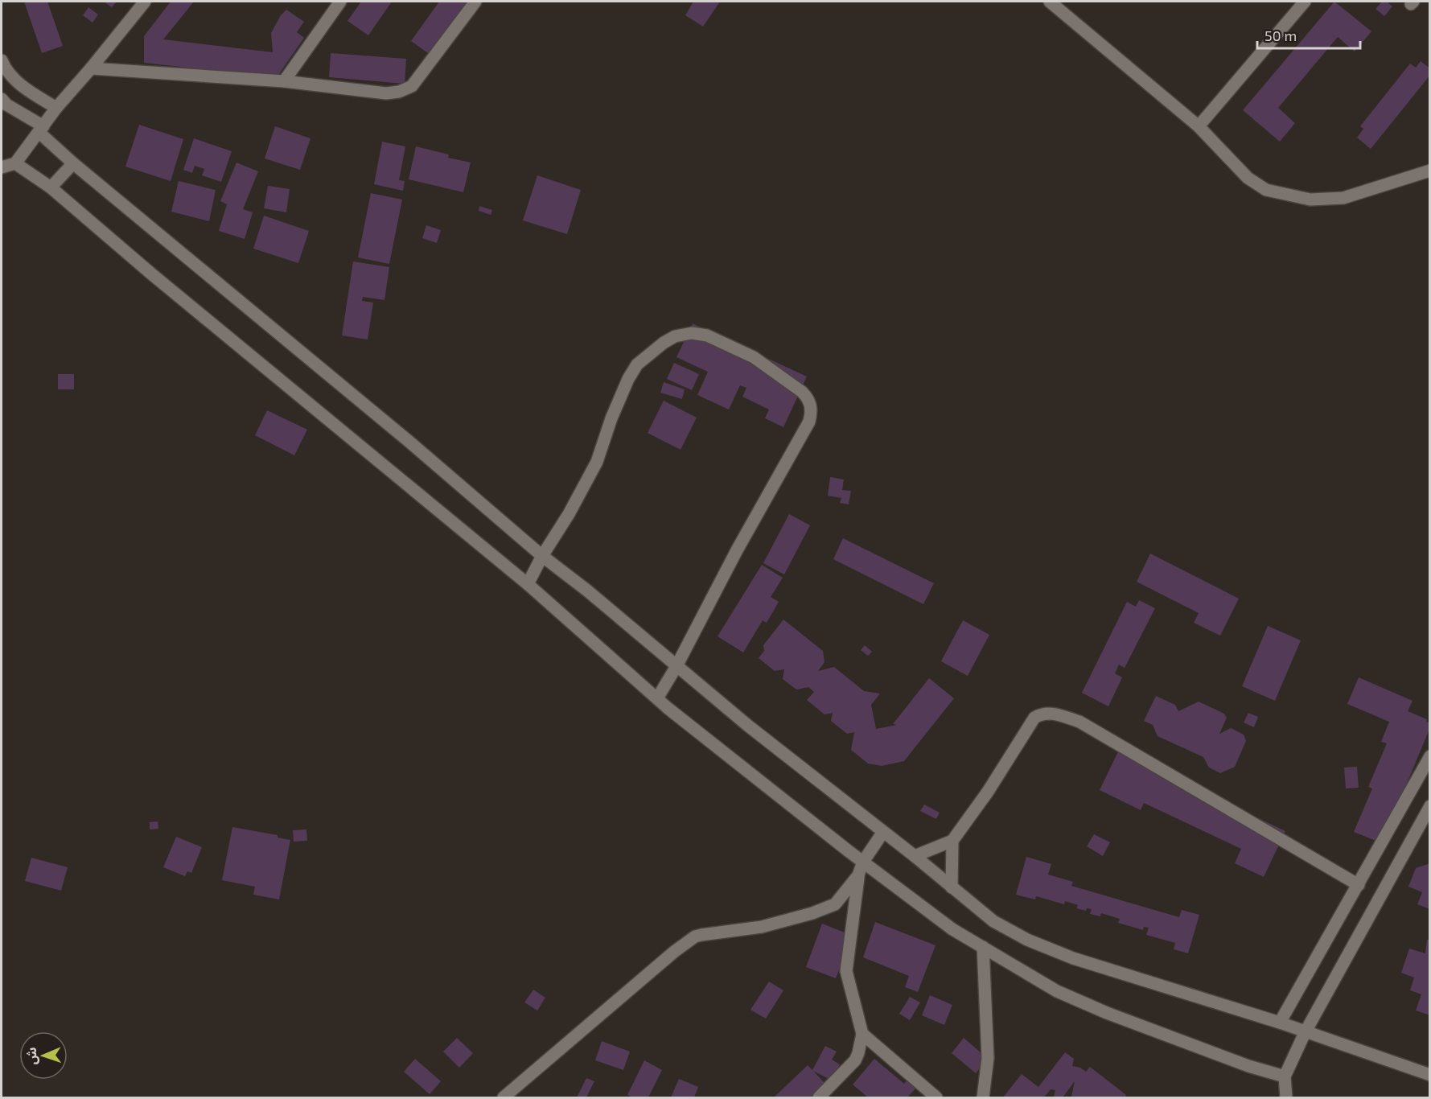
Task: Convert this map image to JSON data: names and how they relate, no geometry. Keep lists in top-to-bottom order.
{
  "scale_bar": "50 m",
  "north": "left"
}
